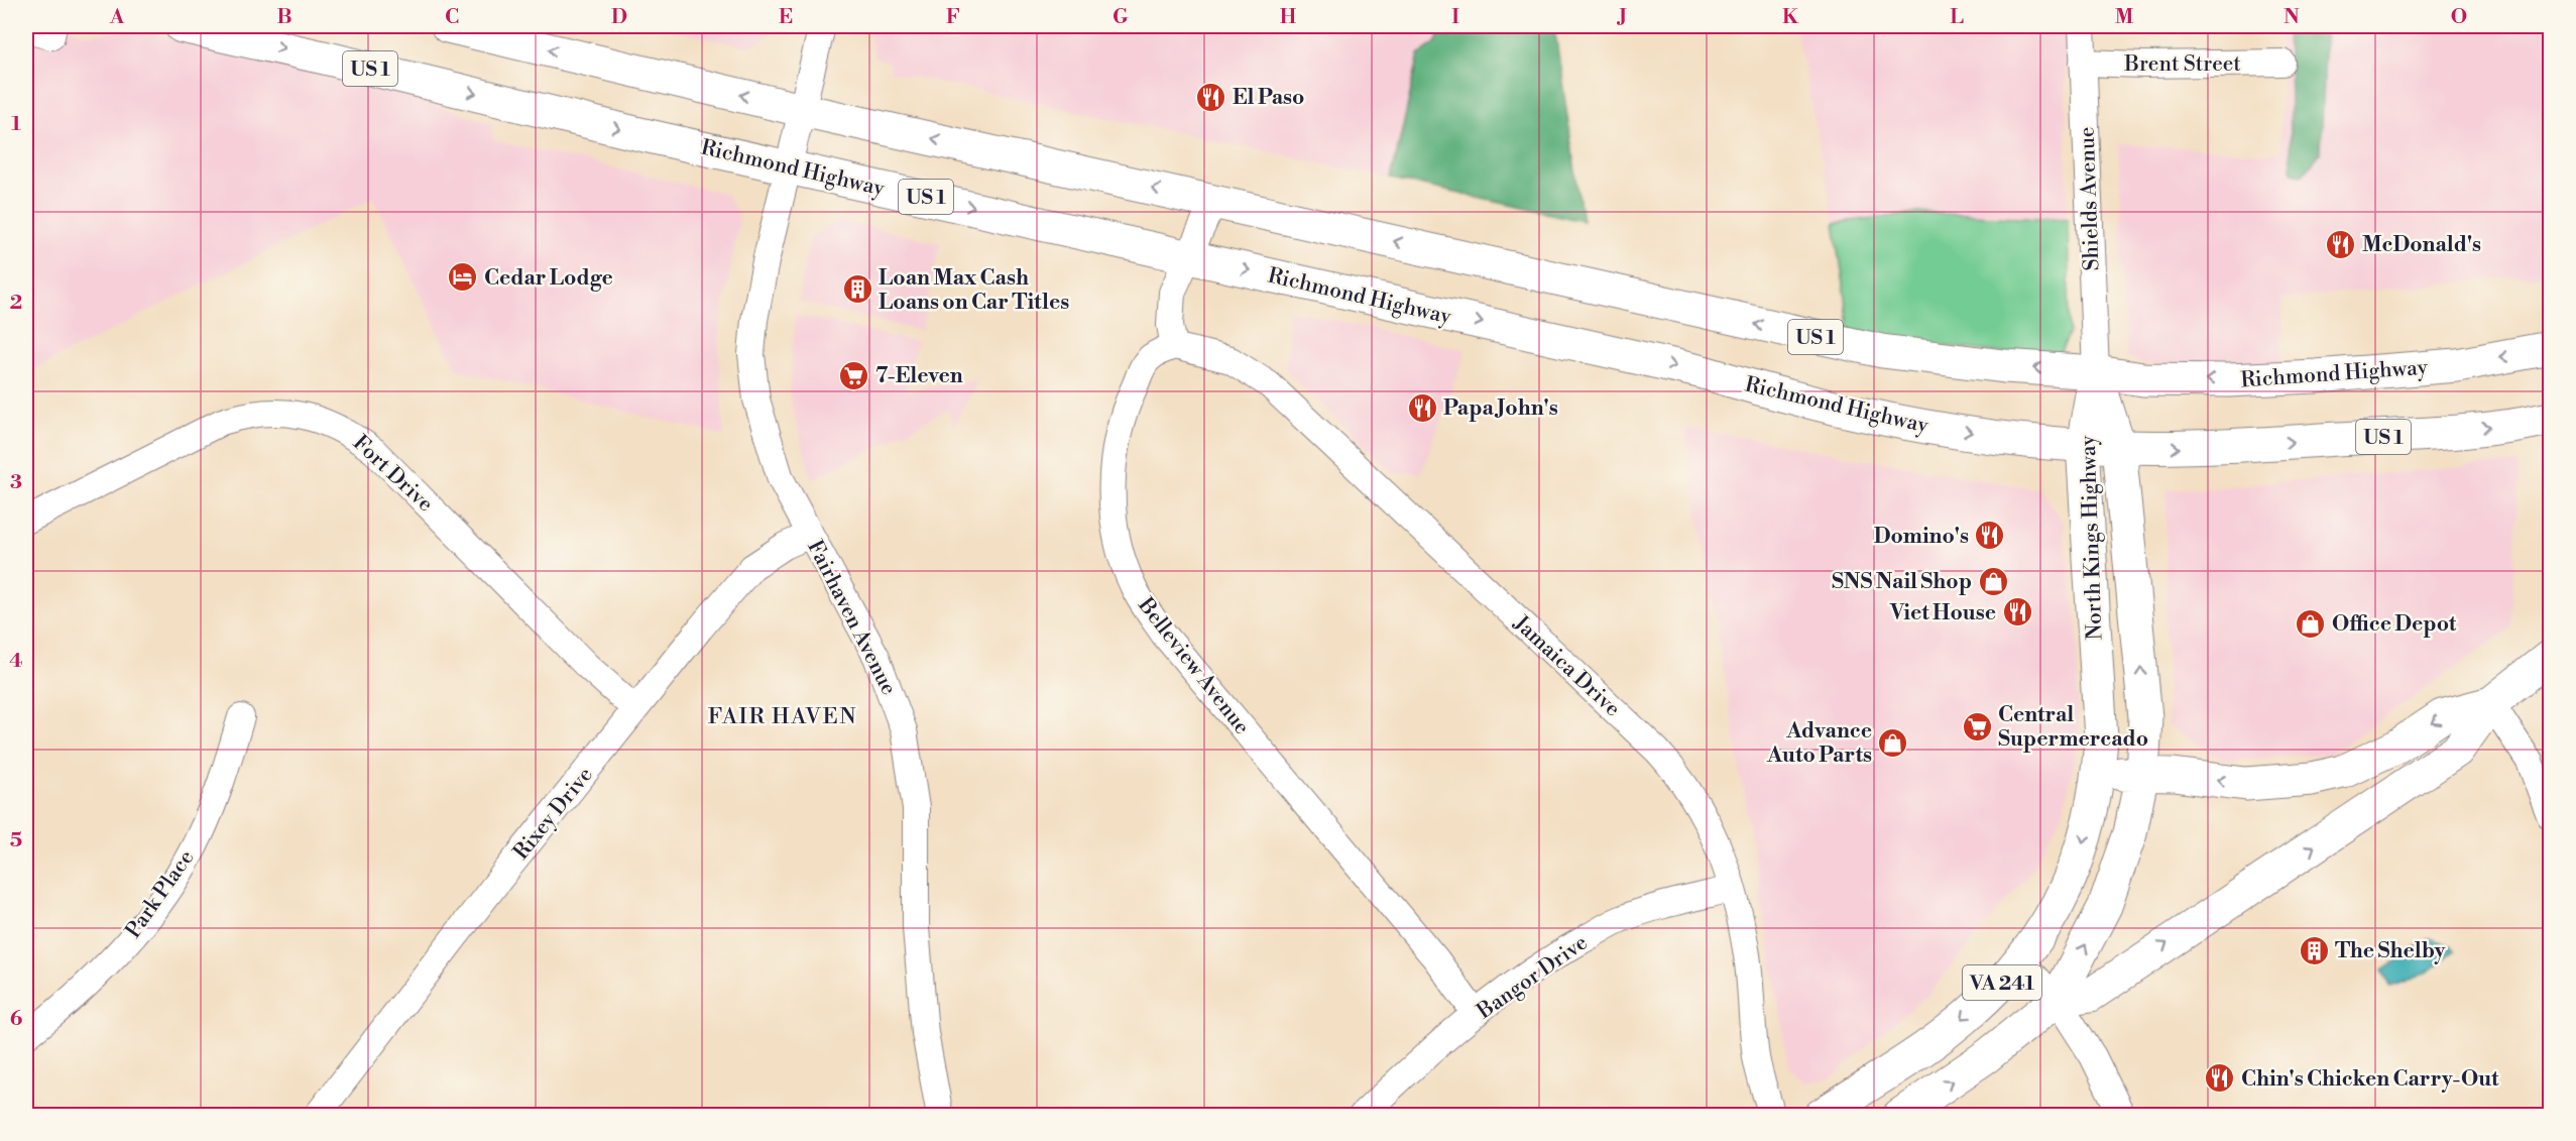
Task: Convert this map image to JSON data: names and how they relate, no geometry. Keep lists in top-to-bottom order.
{
  "streets": {
    "main road": [
      "US 1",
      "Richmond Highway",
      "North Kings Highway",
      "VA 241"
    ],
    "street": [
      "Brent Street",
      "Shields Avenue",
      "Fort Drive",
      "Fairhaven Avenue",
      "Belleview Avenue",
      "Jamaica Drive",
      "Rixey Drive",
      "Park Place",
      "Bangor Drive"
    ]
  },
  "crossings": [
    ["Brent Street", "Shields Avenue"],
    ["Richmond Highway", "Shields Avenue"],
    ["Richmond Highway", "North Kings Highway"],
    ["Richmond Highway", "Fairhaven Avenue"],
    ["Shields Avenue", "North Kings Highway"],
    ["Fort Drive", "Rixey Drive"],
    ["Fairhaven Avenue", "Rixey Drive"],
    ["Belleview Avenue", "Jamaica Drive"],
    ["Belleview Avenue", "Bangor Drive"],
    ["Jamaica Drive", "Bangor Drive"]
  ],
  "districts": ["FAIR HAVEN"],
  "places": {
    "restaurant": [
      "El Paso",
      "McDonald's",
      "Papa John's",
      "Domino's",
      "Viet House",
      "Chin's Chicken Carry-Out"
    ],
    "hotel": ["Cedar Lodge"],
    "building": ["Loan Max Cash Loans on Car Titles", "The Shelby"],
    "supermarket": ["7-Eleven", "Central Supermercado"],
    "shop": ["SNS Nail Shop", "Office Depot", "Advance Auto Parts"]
  },
  "grid": {
    "columns": [
      "A",
      "B",
      "C",
      "D",
      "E",
      "F",
      "G",
      "H",
      "I",
      "J",
      "K",
      "L",
      "M",
      "N",
      "O"
    ],
    "rows": [
      "1",
      "2",
      "3",
      "4",
      "5",
      "6"
    ]
  }
}
